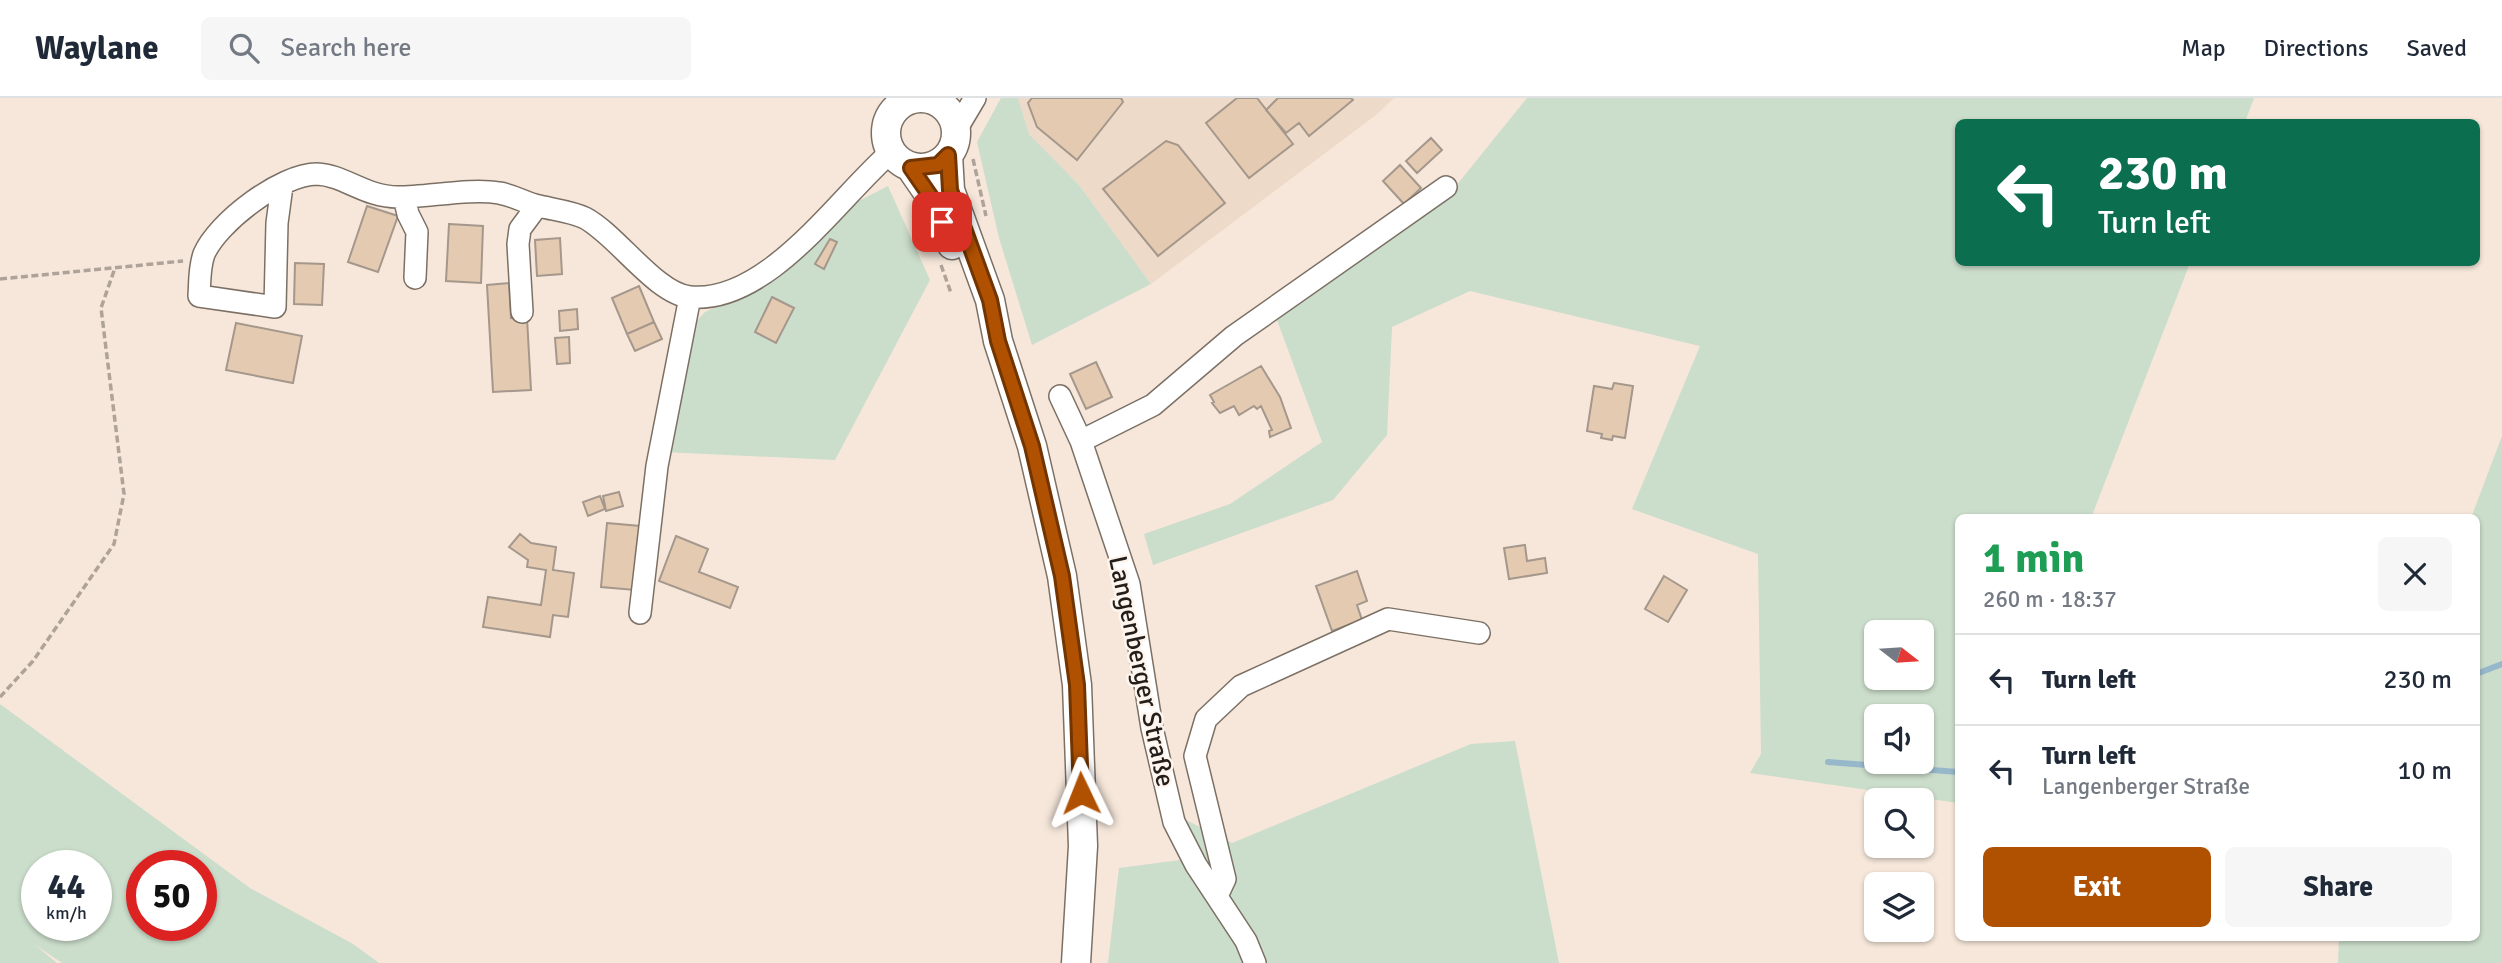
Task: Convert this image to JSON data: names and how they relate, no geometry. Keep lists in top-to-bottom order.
{
  "streets": {
    "street": ["Langenberger Straße"]
  },
  "north": "right",
  "page": {
    "header": "Waylane",
    "search": "Search here",
    "nav": ["Map", "Directions", "Saved"],
    "turn": ["230 m", "Turn left"],
    "heading": ["1 min", "260 m · 18:37"],
    "list": [
      {
        "name": "Turn left",
        "value": "230 m"
      },
      {
        "name": "Turn left",
        "note": "Langenberger Straße",
        "value": "10 m"
      }
    ],
    "buttons": ["Exit", "Share"],
    "speed": "44 km/h",
    "limit": "50"
  }
}
